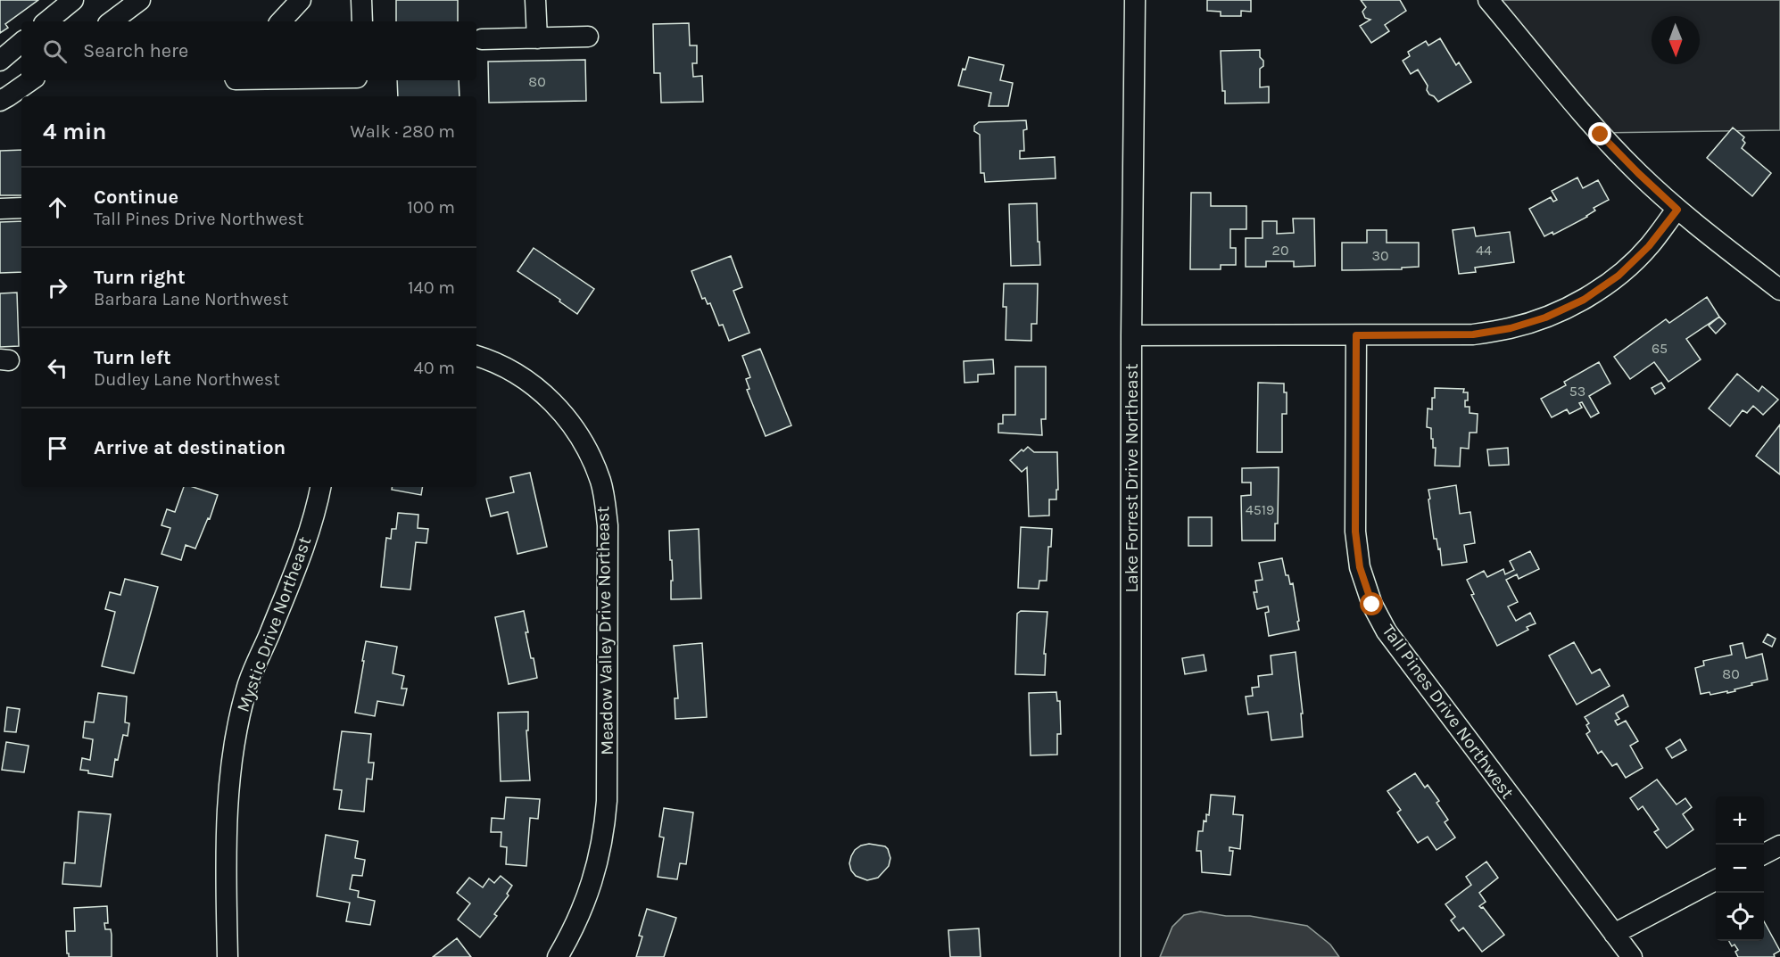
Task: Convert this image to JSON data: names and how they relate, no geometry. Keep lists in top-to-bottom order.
{
  "streets": {
    "street": [
      "Lake Forrest Drive Northeast",
      "Mystic Drive Northeast",
      "Meadow Valley Drive Northeast",
      "Tall Pines Drive Northwest"
    ]
  },
  "house_numbers": [
    "80",
    "20",
    "44",
    "30",
    "65",
    "53",
    "4519",
    "80"
  ],
  "north": "bottom",
  "page": {
    "search": "Search here",
    "heading": ["4 min", "Walk · 280 m"],
    "list": [
      ["Continue", "Tall Pines Drive Northwest", "100 m"],
      ["Turn right", "Barbara Lane Northwest", "140 m"],
      ["Turn left", "Dudley Lane Northwest", "40 m"],
      "Arrive at destination"
    ],
    "map_buttons": ["+", "−"]
  }
}
